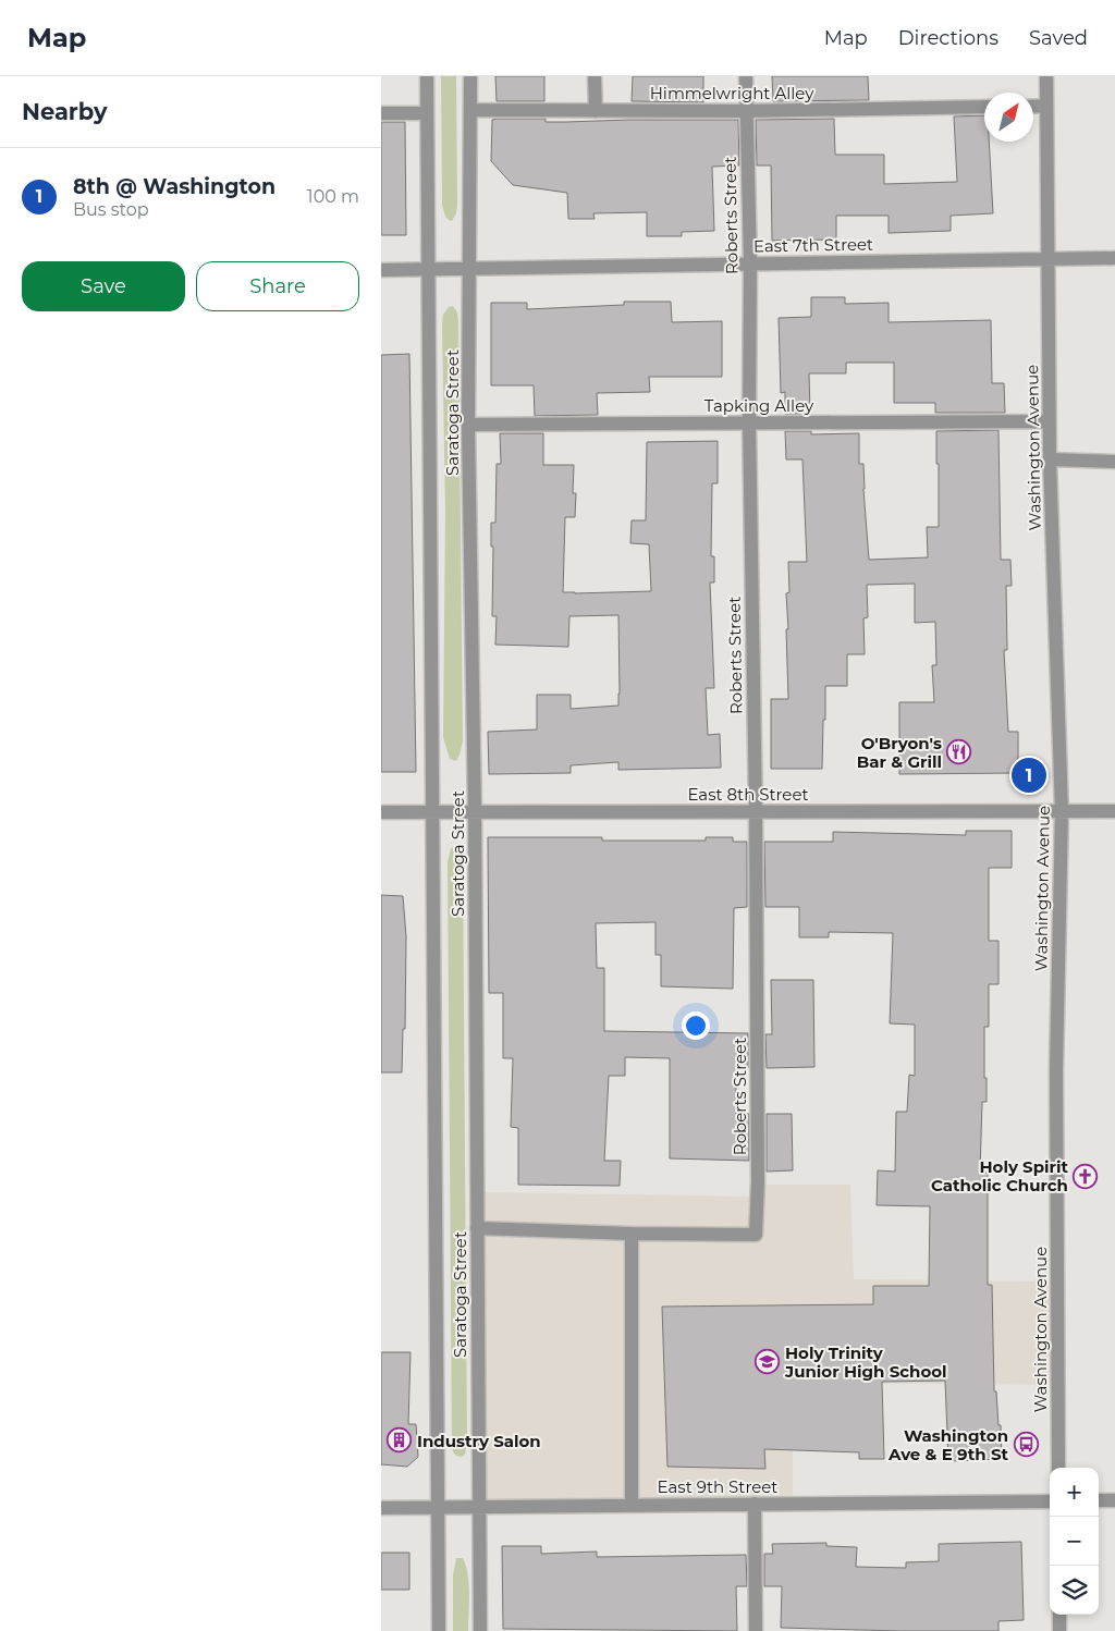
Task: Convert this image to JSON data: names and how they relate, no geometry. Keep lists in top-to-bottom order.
{
  "streets": {
    "street": [
      "Himmelwright Alley",
      "Roberts Street",
      "East 7th Street",
      "Tapking Alley",
      "Saratoga Street",
      "Washington Avenue",
      "East 8th Street",
      "East 9th Street"
    ]
  },
  "crossings": [
    ["Himmelwright Alley", "Roberts Street"],
    ["Himmelwright Alley", "Saratoga Street"],
    ["Roberts Street", "East 7th Street"],
    ["Roberts Street", "Tapking Alley"],
    ["Roberts Street", "East 8th Street"],
    ["East 7th Street", "Saratoga Street"],
    ["East 7th Street", "Washington Avenue"],
    ["Tapking Alley", "Saratoga Street"],
    ["Tapking Alley", "Washington Avenue"],
    ["Saratoga Street", "East 8th Street"],
    ["Saratoga Street", "East 9th Street"],
    ["Washington Avenue", "East 8th Street"]
  ],
  "places": {
    "restaurant": ["O'Bryon's Bar & Grill"],
    "church": ["Holy Spirit Catholic Church"],
    "school or university": ["Holy Trinity Junior High School"],
    "building": ["Industry Salon"],
    "bus stop": ["Washington Ave & E 9th St"]
  },
  "north": "top right",
  "page": {
    "header": "Map",
    "nav": ["Map", "Directions", "Saved"],
    "heading": "Nearby",
    "list": [
      {
        "mark": "1",
        "name": "8th @ Washington",
        "note": "Bus stop",
        "value": "100 m"
      }
    ],
    "buttons": ["Save", "Share"],
    "pins": "1",
    "map_buttons": ["+", "−"]
  }
}
